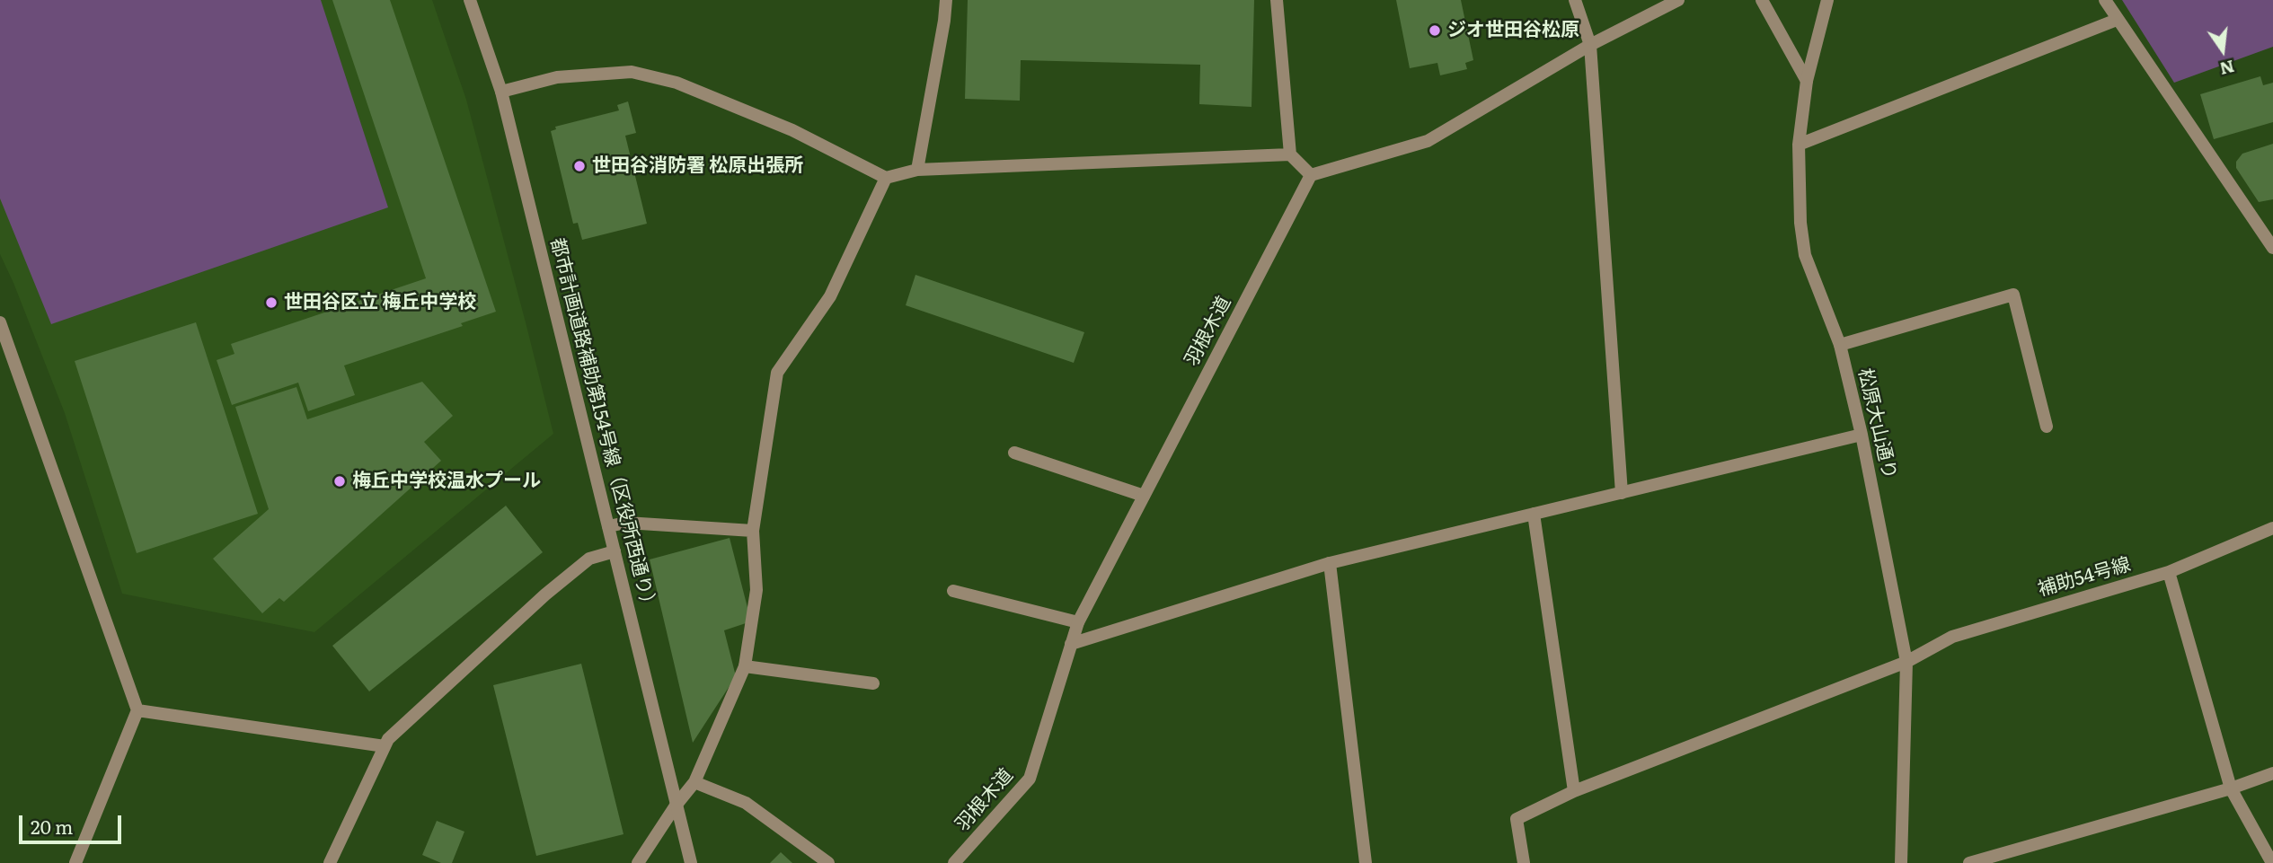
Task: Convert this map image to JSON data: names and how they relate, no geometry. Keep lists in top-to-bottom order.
{
  "streets": {
    "street": [
      "羽根木道",
      "松原大山通り",
      "都市計画道路補助第154号線（区役所西通り）",
      "補助54号線"
    ]
  },
  "crossings": [
    ["松原大山通り", "補助54号線"]
  ],
  "places": [
    "ジオ世田谷松原",
    "世田谷消防署 松原出張所",
    "世田谷区立 梅丘中学校",
    "梅丘中学校温水プール"
  ],
  "scale_bar": "20 m",
  "north": "bottom"
}
